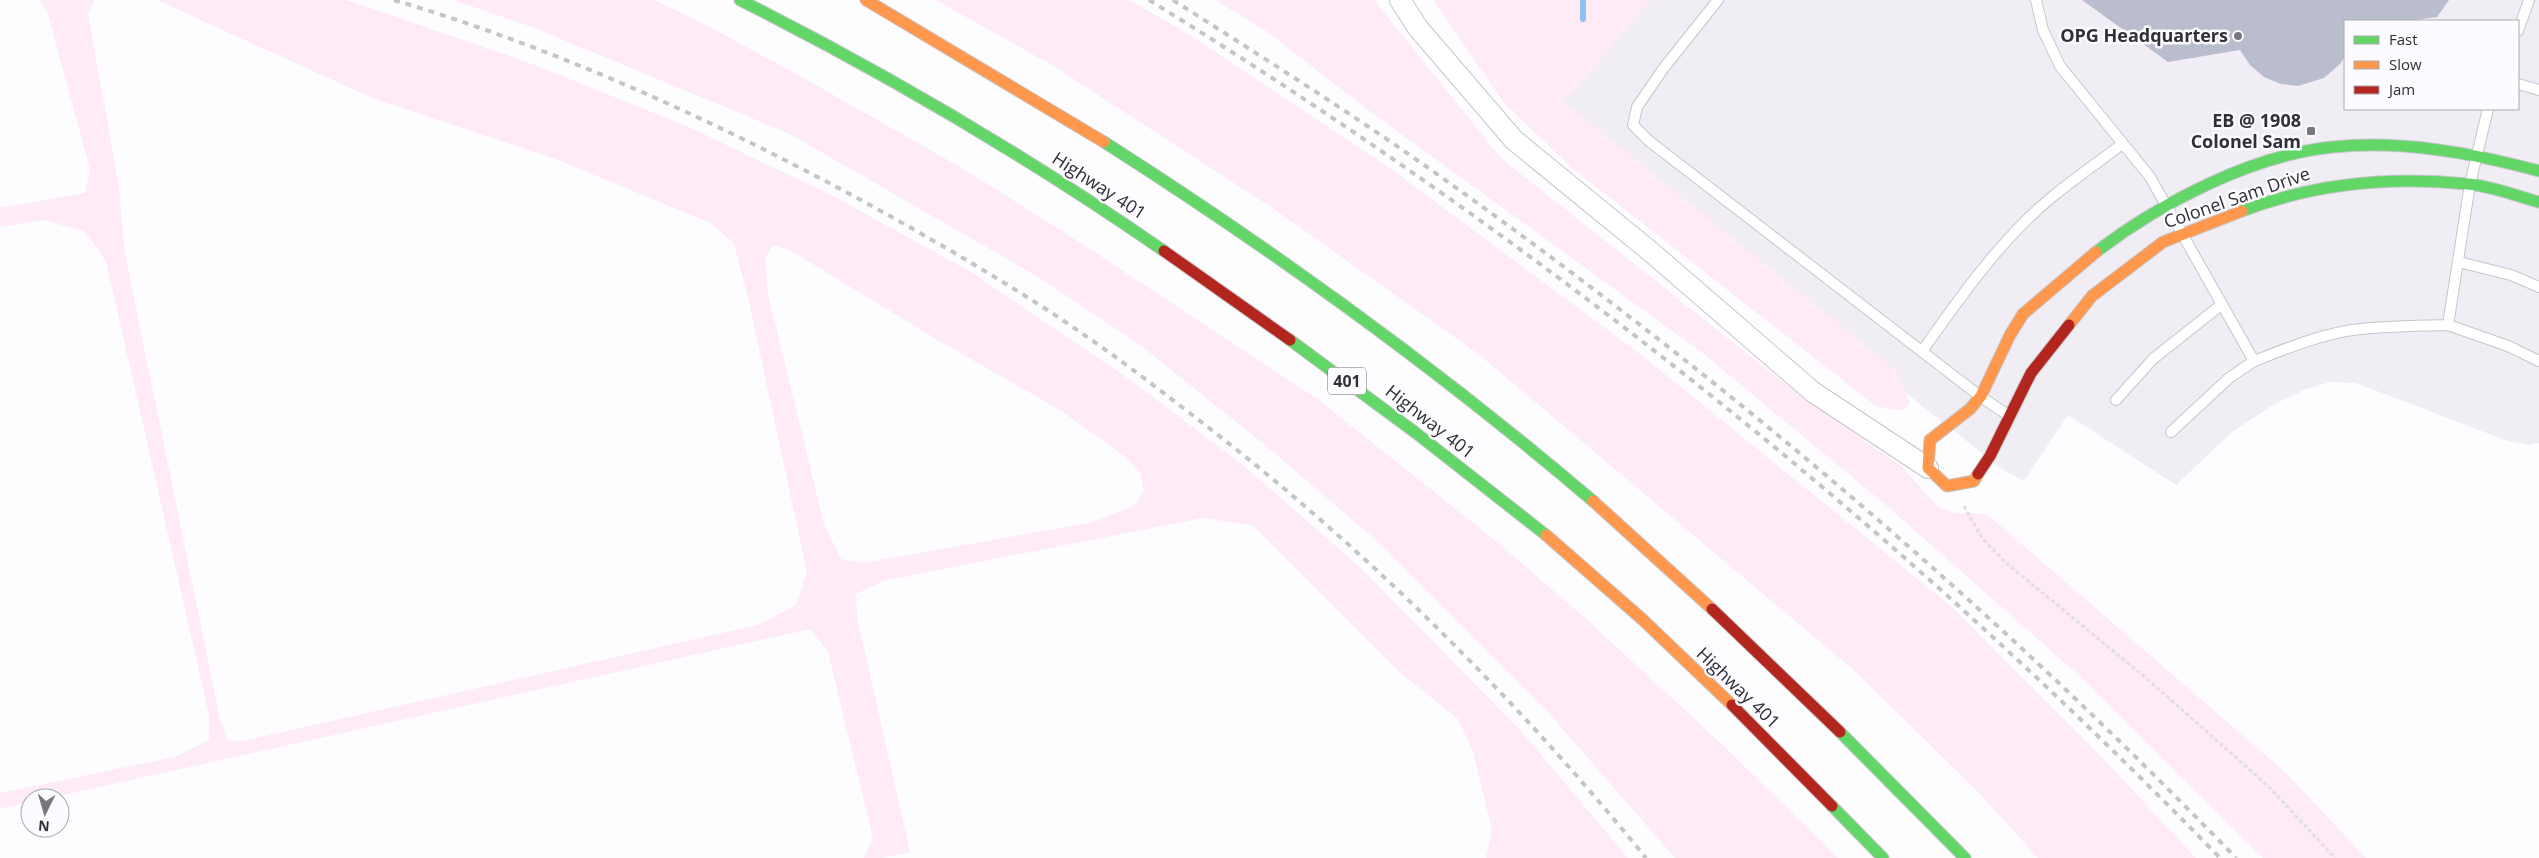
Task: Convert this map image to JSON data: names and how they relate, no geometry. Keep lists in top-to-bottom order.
{
  "streets": {
    "main road": ["Highway 401", "Colonel Sam Drive", "401"]
  },
  "places": {
    "other": ["OPG Headquarters"],
    "transit": ["EB @ 1908 Colonel Sam"]
  },
  "legend": ["Fast", "Slow", "Jam"],
  "north": "bottom"
}
